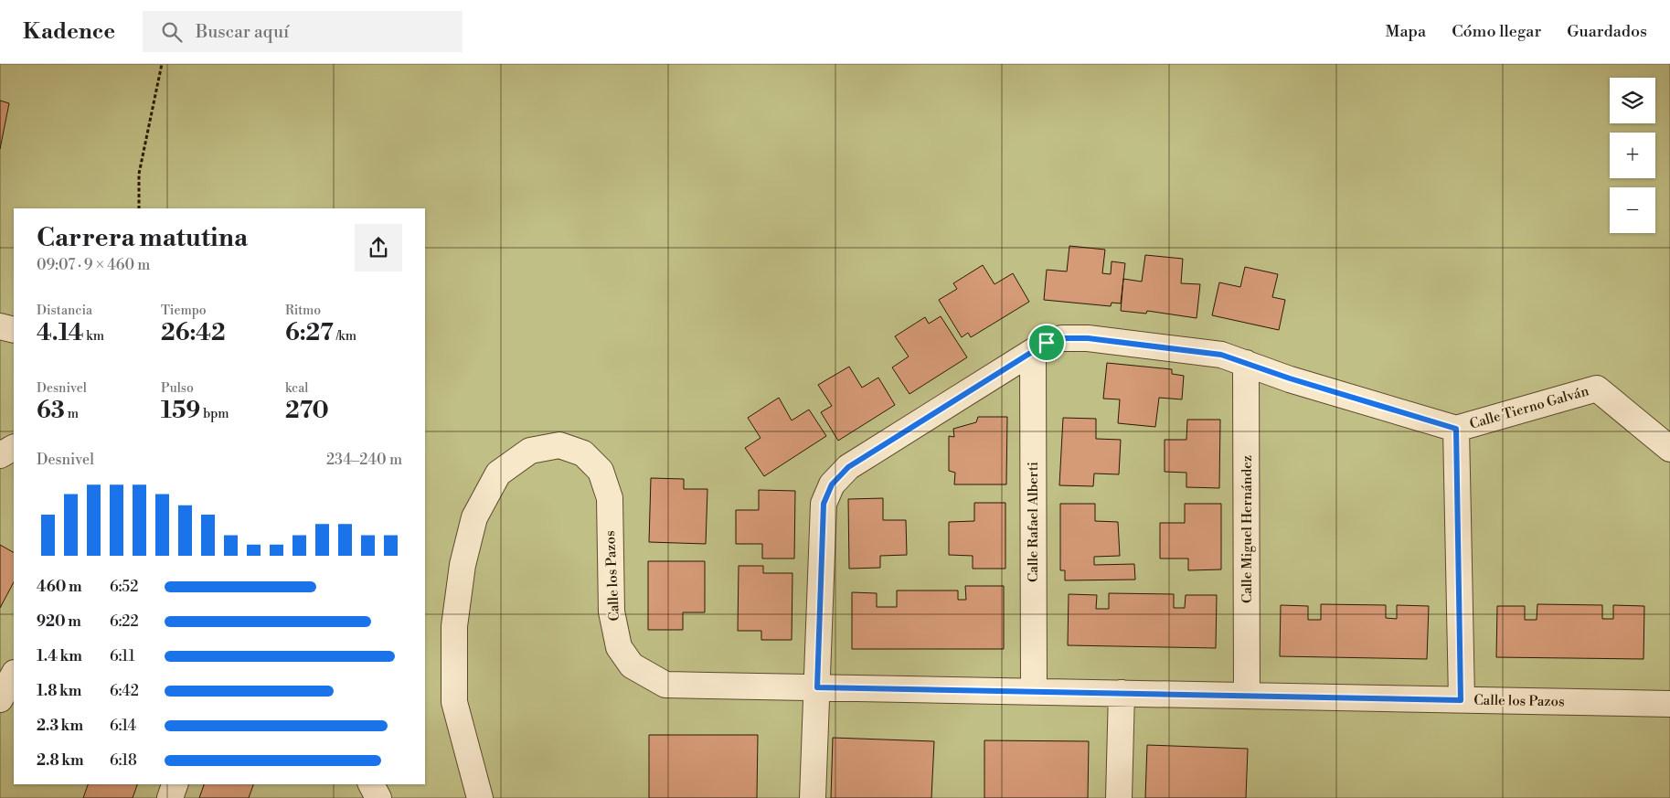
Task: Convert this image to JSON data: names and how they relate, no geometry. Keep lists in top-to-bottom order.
{
  "streets": {
    "street": [
      "Calle Tierno Galván",
      "Calle Rafael Alberti",
      "Calle Miguel Hernández",
      "Calle los Pazos"
    ]
  },
  "crossings": [
    ["Calle Tierno Galván", "Calle Rafael Alberti"],
    ["Calle Tierno Galván", "Calle Miguel Hernández"],
    ["Calle Tierno Galván", "Calle los Pazos"],
    ["Calle Rafael Alberti", "Calle los Pazos"],
    ["Calle Miguel Hernández", "Calle los Pazos"]
  ],
  "page": {
    "header": "Kadence",
    "search": "Buscar aquí",
    "nav": ["Mapa", "Cómo llegar", "Guardados"],
    "map_buttons": ["+", "−"],
    "heading": ["Carrera matutina", "09:07 · 9 × 460 m"],
    "stats": [
      ["Distancia", "4.14 km"],
      ["Tiempo", "26:42"],
      ["Ritmo", "6:27 /km"],
      ["Desnivel", "63 m"],
      ["Pulso", "159 bpm"],
      ["kcal", "270"]
    ],
    "chart": ["Desnivel", "234–240 m"],
    "list": [
      {
        "name": "460 m",
        "note": "6:52"
      },
      {
        "name": "920 m",
        "note": "6:22"
      },
      {
        "name": "1.4 km",
        "note": "6:11"
      },
      {
        "name": "1.8 km",
        "note": "6:42"
      },
      {
        "name": "2.3 km",
        "note": "6:14"
      },
      {
        "name": "2.8 km",
        "note": "6:18"
      }
    ]
  }
}
